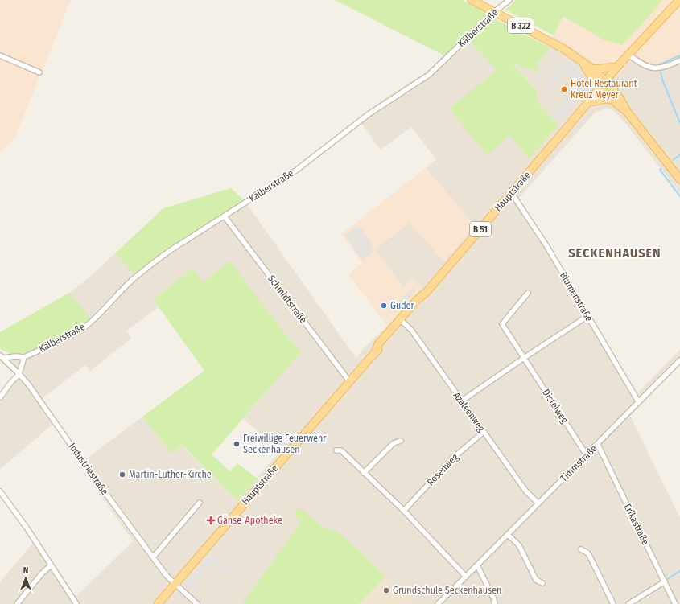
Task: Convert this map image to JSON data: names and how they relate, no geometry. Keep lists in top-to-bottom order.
{
  "streets": {
    "main road": ["B 322", "Hauptstraße", "B 51"],
    "street": [
      "Kälberstraße",
      "Blumenstraße",
      "Schmidtstraße",
      "Distelweg",
      "Azaleenweg",
      "Timmstraße",
      "Industriestraße",
      "Rosenweg",
      "Erikastraße"
    ]
  },
  "crossings": [
    ["B 322", "Kälberstraße"],
    ["B 322", "B 51"],
    ["Kälberstraße", "Schmidtstraße"],
    ["Kälberstraße", "Industriestraße"],
    ["Hauptstraße", "B 51"],
    ["Hauptstraße", "Blumenstraße"],
    ["Hauptstraße", "Schmidtstraße"],
    ["Hauptstraße", "Azaleenweg"],
    ["Hauptstraße", "Industriestraße"],
    ["Blumenstraße", "Timmstraße"],
    ["Distelweg", "Timmstraße"],
    ["Azaleenweg", "Timmstraße"],
    ["Azaleenweg", "Rosenweg"],
    ["Timmstraße", "Erikastraße"]
  ],
  "districts": ["SECKENHAUSEN"],
  "places": {
    "other": [
      "Hotel Restaurant Kreuz Meyer",
      "Guder",
      "Freiwillige Feuerwehr Seckenhausen",
      "Martin-Luther-Kirche",
      "Grundschule Seckenhausen"
    ],
    "health": ["Gänse-Apotheke"]
  },
  "north": "top"
}
